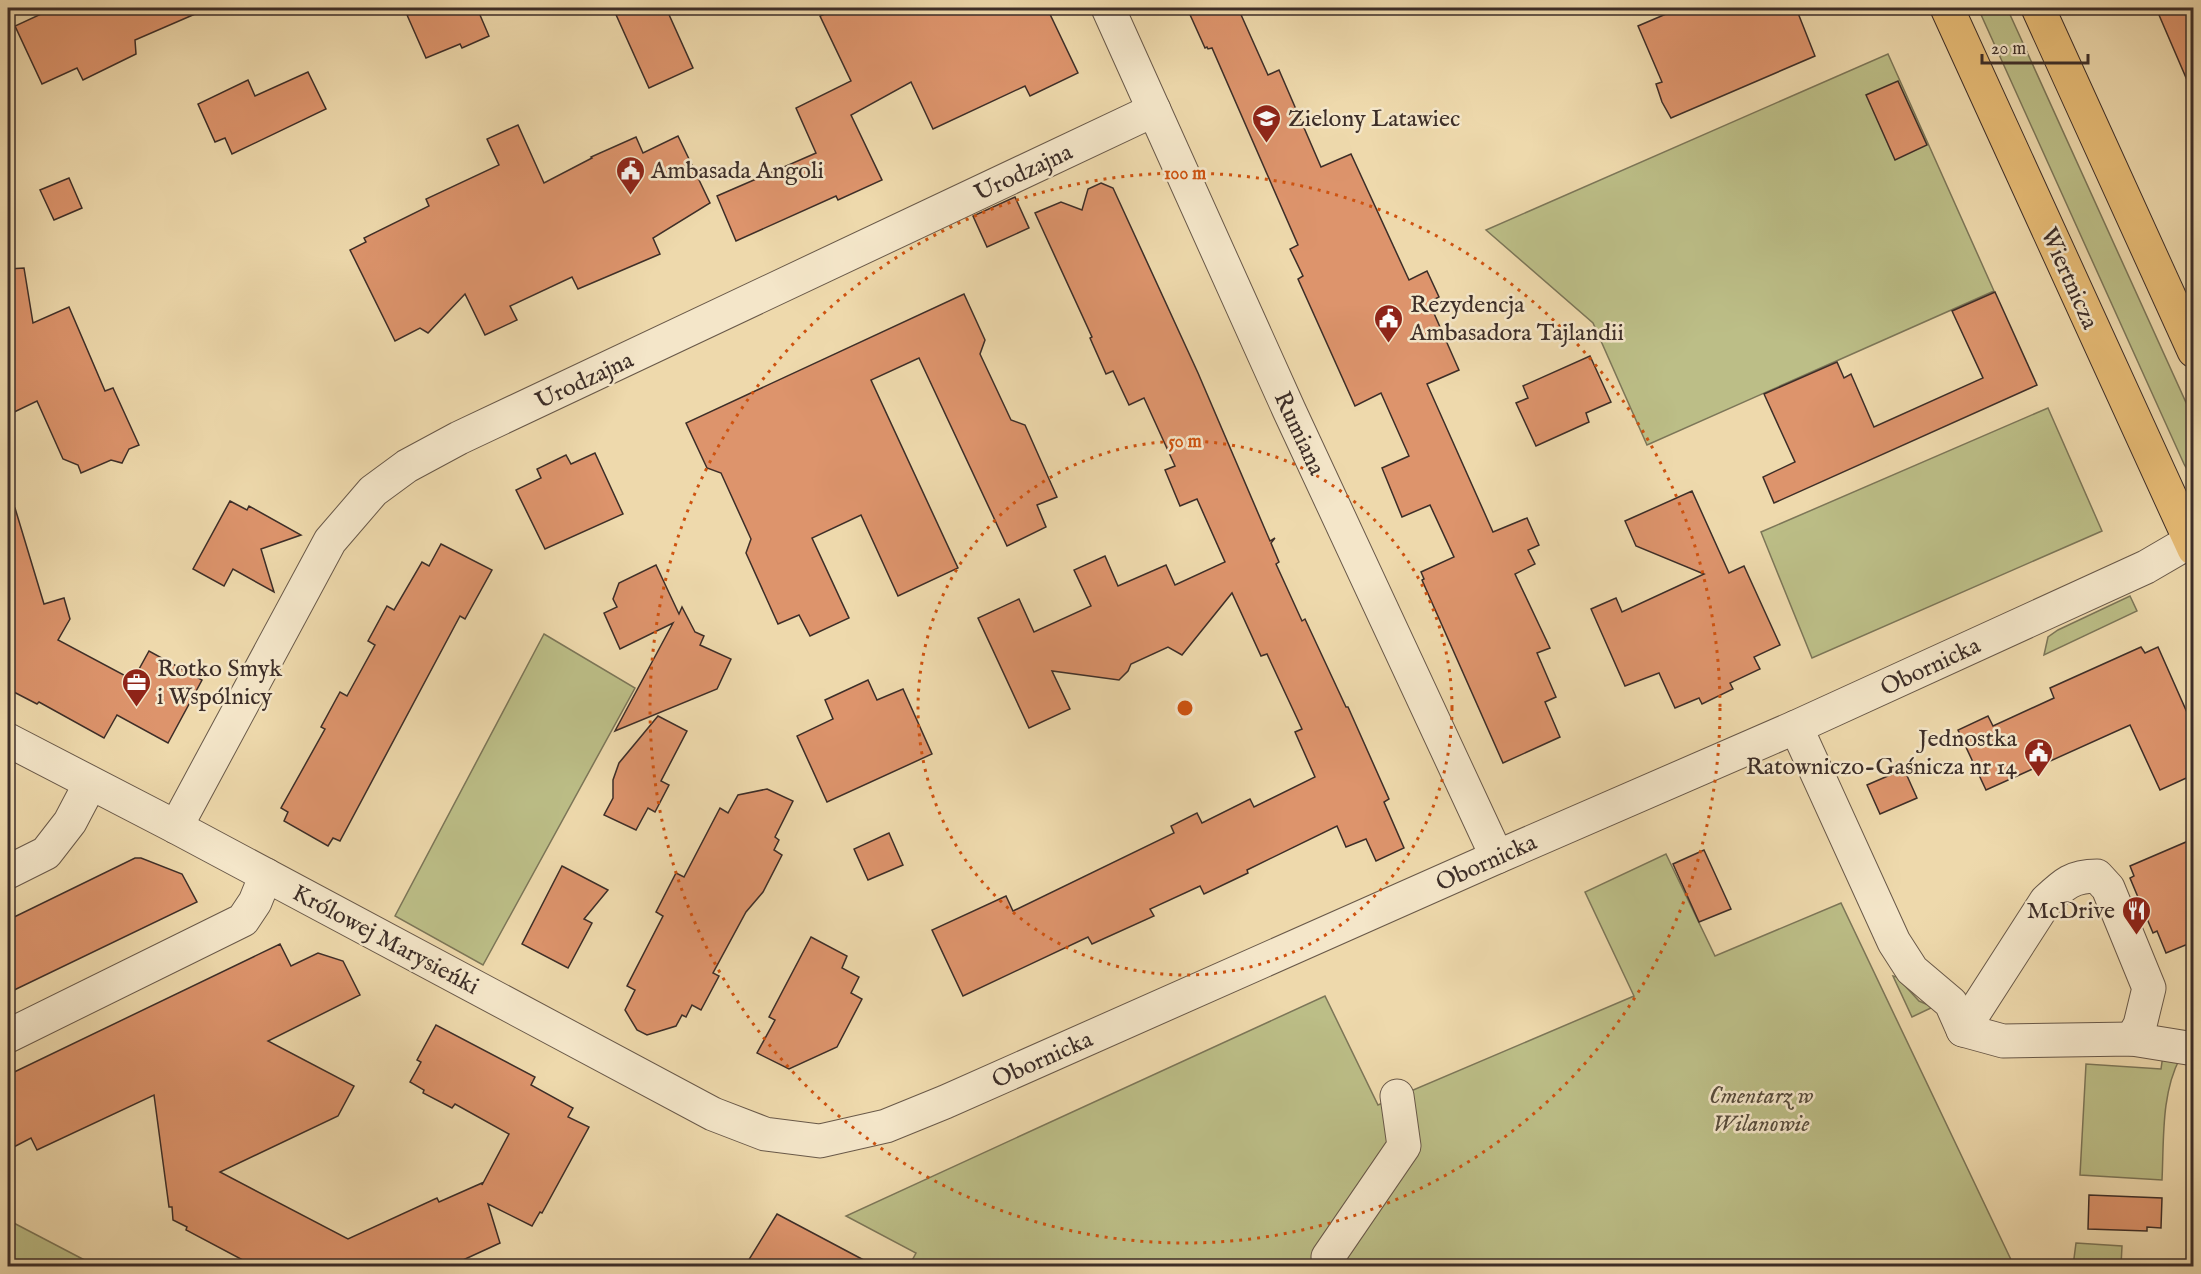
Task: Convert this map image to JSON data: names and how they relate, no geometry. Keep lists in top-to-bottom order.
{
  "streets": {
    "main road": ["Wiertnicza"],
    "street": [
      "Urodzajna",
      "Rumiana",
      "Obornicka",
      "Królowej Marysieńki"
    ]
  },
  "crossings": [
    ["Urodzajna", "Rumiana"],
    ["Urodzajna", "Królowej Marysieńki"],
    ["Wiertnicza", "Obornicka"],
    ["Rumiana", "Obornicka"],
    ["Obornicka", "Królowej Marysieńki"]
  ],
  "parks": ["Cmentarz w Wilanowie"],
  "places": {
    "school or university": ["Zielony Latawiec"],
    "public building": ["Ambasada Angoli", "Rezydencja Ambasadora Tajlandii", "Jednostka Ratowniczo-Gaśnicza nr 14"],
    "office": ["Rotko Smyk i Wspólnicy"],
    "restaurant": ["McDrive"]
  },
  "scale_bar": "20 m",
  "rings": ["100 m", "50 m"]
}
